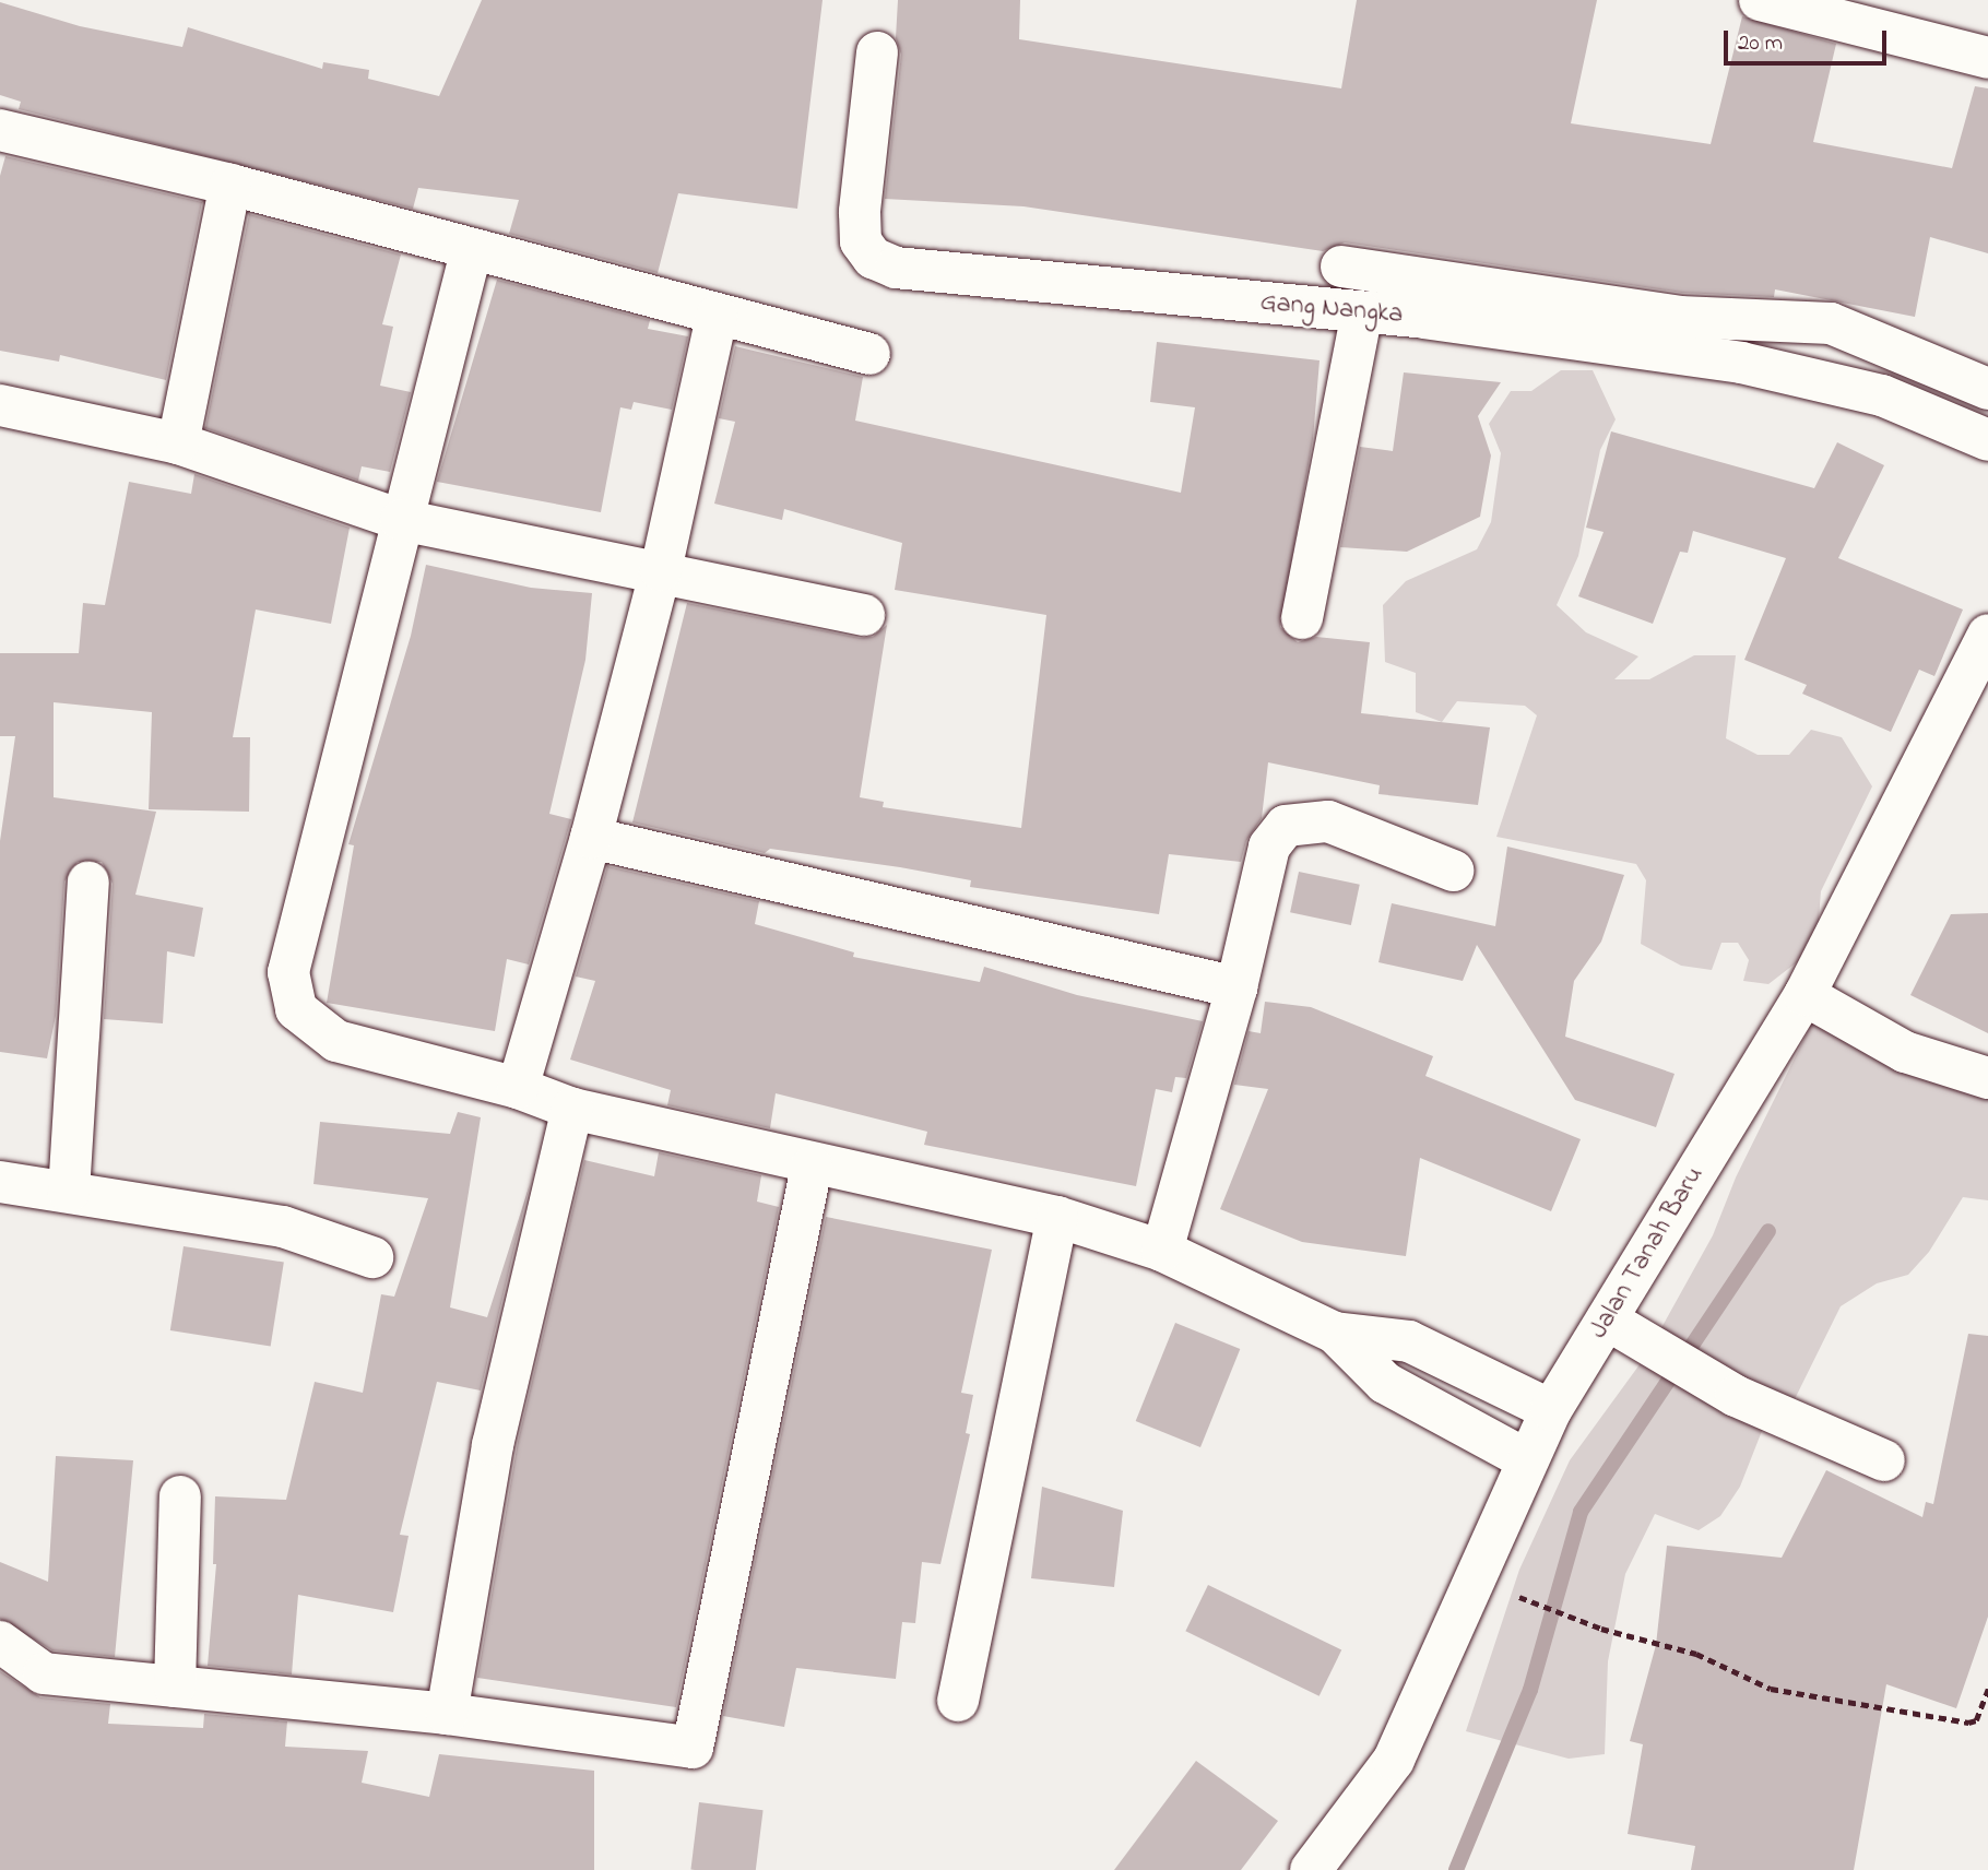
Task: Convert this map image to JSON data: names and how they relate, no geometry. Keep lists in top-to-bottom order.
{
  "streets": {
    "street": ["Gang Nangka", "Jalan Tanah Baru"]
  },
  "scale_bar": "20 m"
}
